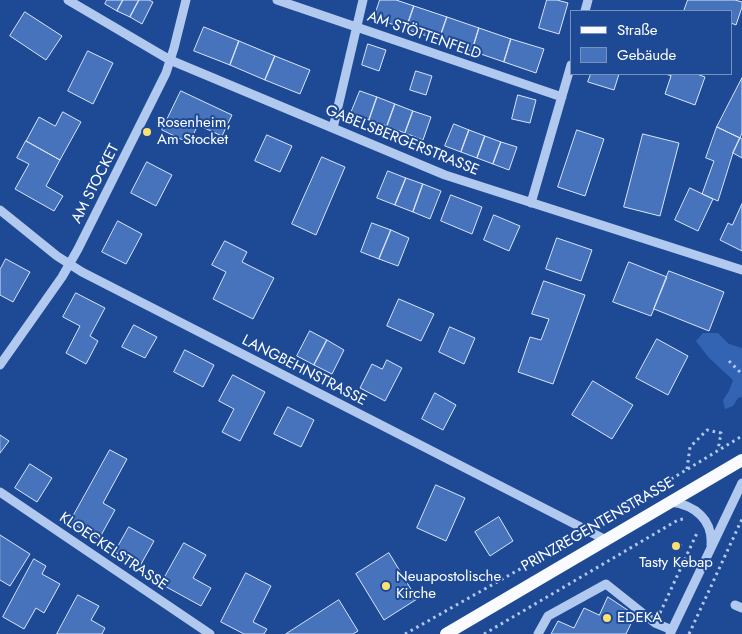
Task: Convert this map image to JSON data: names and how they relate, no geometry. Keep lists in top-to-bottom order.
{
  "streets": {
    "main road": ["PRINZREGENTENSTRASSE"],
    "street": [
      "AM STÖTTENFELD",
      "GABELSBERGERSTRASSE",
      "AM STOCKET",
      "LANGBEHNSTRASSE",
      "KLOECKELSTRASSE"
    ]
  },
  "crossings": [
    ["GABELSBERGERSTRASSE", "AM STOCKET"],
    ["AM STOCKET", "LANGBEHNSTRASSE"],
    ["LANGBEHNSTRASSE", "PRINZREGENTENSTRASSE"]
  ],
  "places": [
    "Rosenheim, Am Stocket",
    "Tasty Kebap",
    "Neuapostolische Kirche",
    "EDEKA"
  ],
  "legend": ["Straße", "Gebäude"]
}
